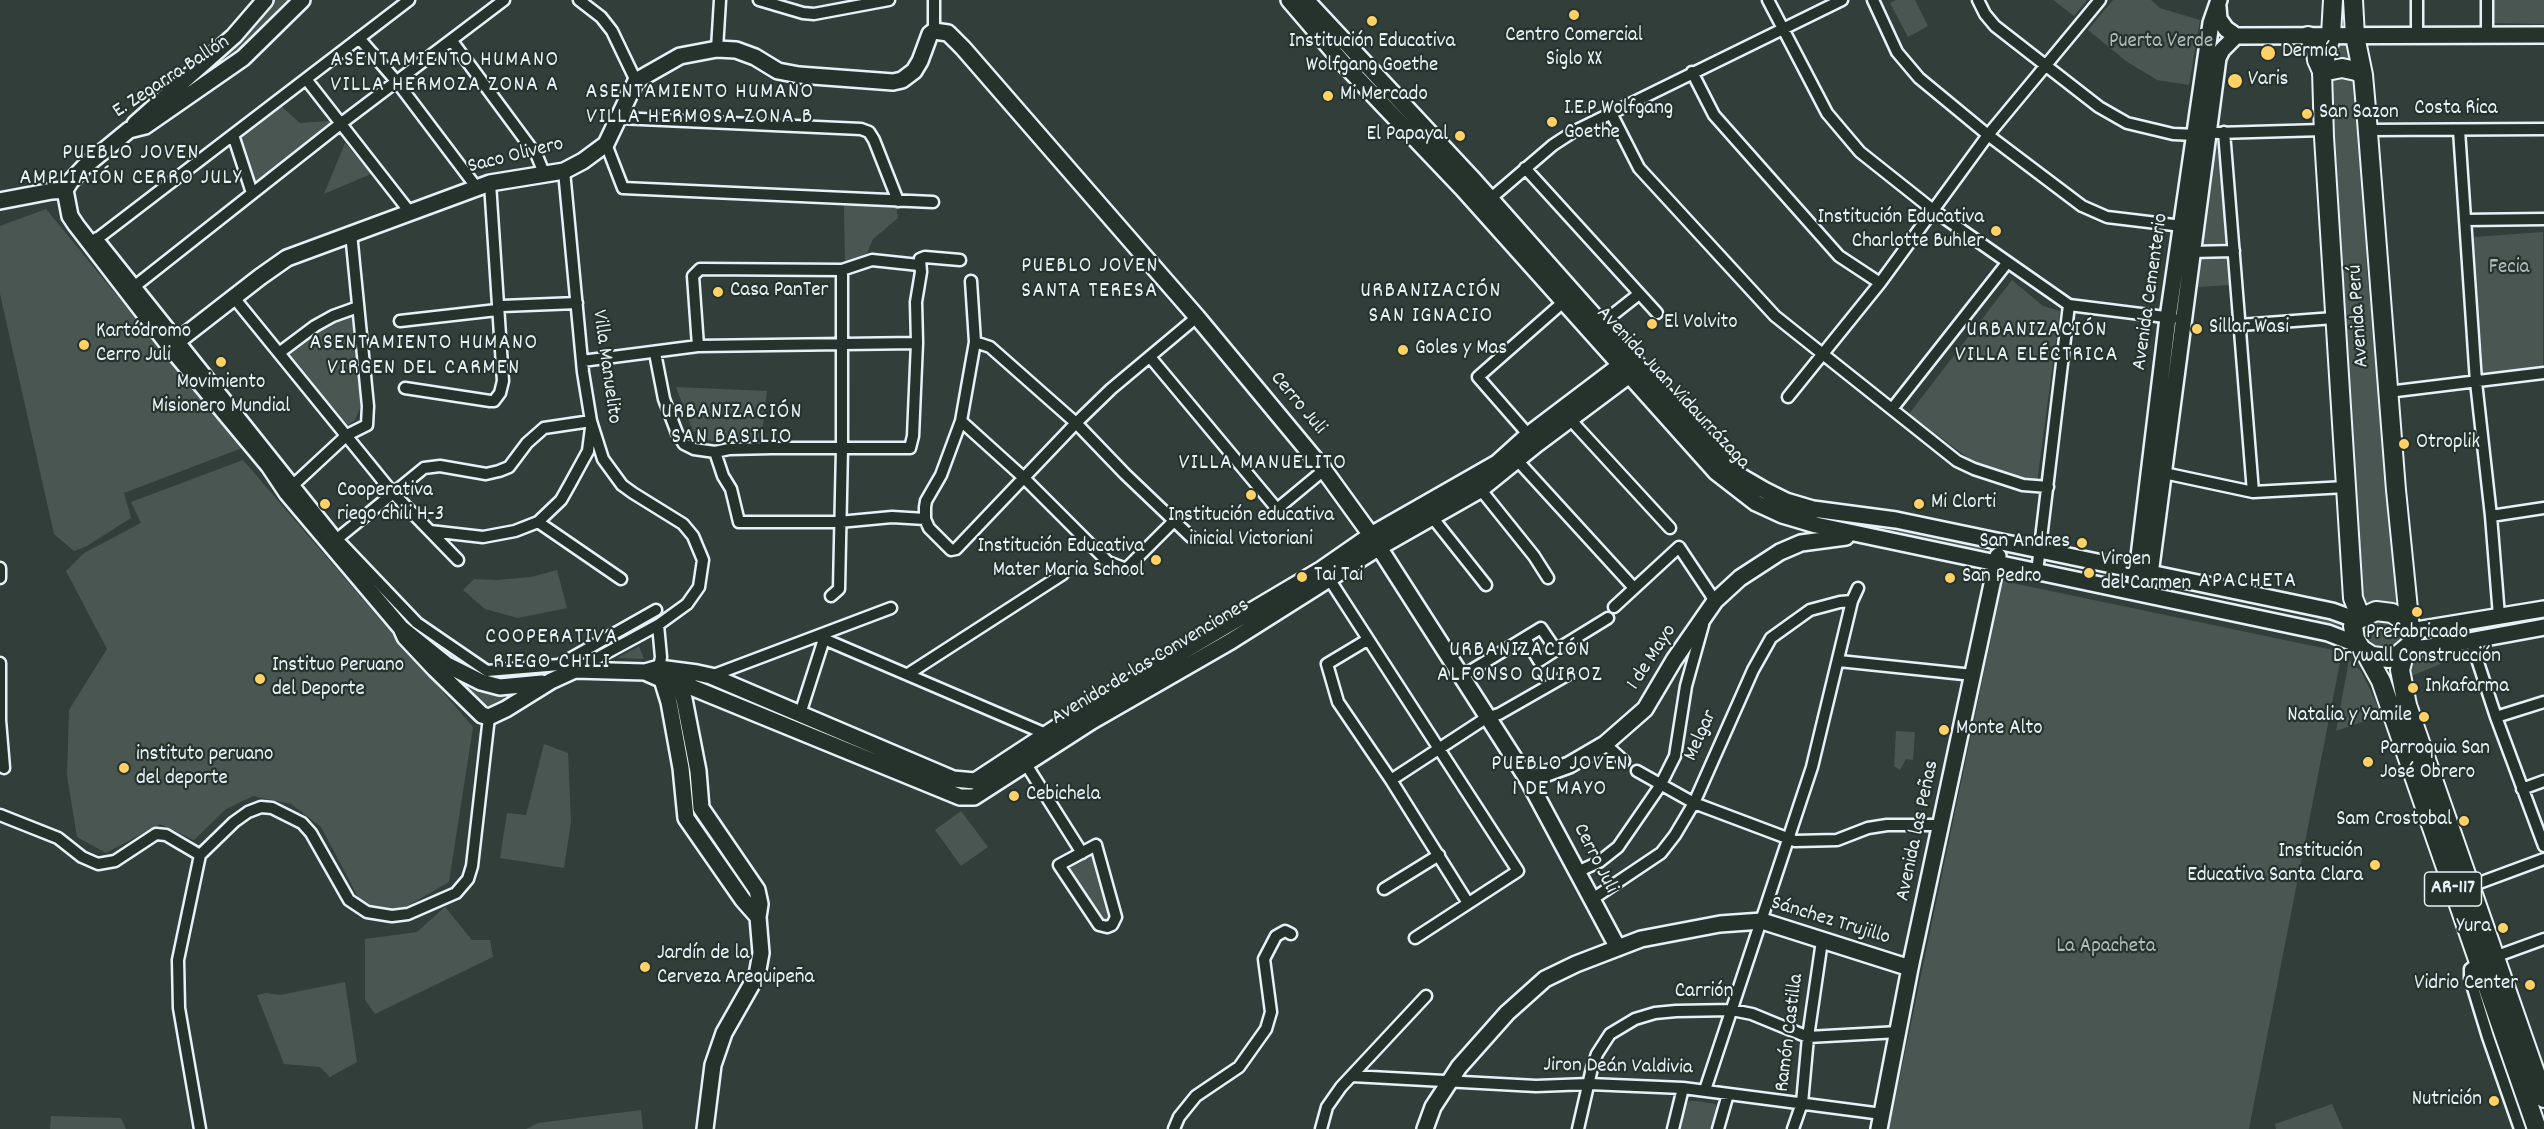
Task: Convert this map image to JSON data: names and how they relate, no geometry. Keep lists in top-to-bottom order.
{
  "streets": {
    "main road": ["Avenida Perú", "AR-117"],
    "street": [
      "E. Zegarra Ballón",
      "Costa Rica",
      "Saco Olivero",
      "Avenida Cementerio",
      "Villa Manuelito",
      "Avenida Juan Vidaurrázaga",
      "Cerro Juli",
      "1 de Mayo",
      "Avenida de las Convenciones",
      "Melgar",
      "Avenida las Peñas",
      "Sánchez Trujillo",
      "Carrión",
      "Ramón Castilla",
      "Jiron Deán Valdivia"
    ]
  },
  "crossings": [
    ["Costa Rica", "Avenida Perú"],
    ["Saco Olivero", "Villa Manuelito"],
    ["Avenida Cementerio", "Avenida Juan Vidaurrázaga"],
    ["Avenida Perú", "Avenida Juan Vidaurrázaga"],
    ["Avenida Perú", "AR-117"],
    ["Villa Manuelito", "Avenida de las Convenciones"],
    ["Avenida Juan Vidaurrázaga", "1 de Mayo"],
    ["Avenida Juan Vidaurrázaga", "Avenida de las Convenciones"],
    ["Avenida Juan Vidaurrázaga", "Avenida las Peñas"],
    ["Avenida Juan Vidaurrázaga", "AR-117"],
    ["Cerro Juli", "1 de Mayo"],
    ["Cerro Juli", "Avenida de las Convenciones"],
    ["Cerro Juli", "Melgar"],
    ["Cerro Juli", "Sánchez Trujillo"],
    ["Avenida las Peñas", "Sánchez Trujillo"],
    ["Avenida las Peñas", "Carrión"],
    ["Avenida las Peñas", "Jiron Deán Valdivia"],
    ["Sánchez Trujillo", "Ramón Castilla"],
    ["Sánchez Trujillo", "Jiron Deán Valdivia"],
    ["Carrión", "Ramón Castilla"],
    ["Carrión", "Jiron Deán Valdivia"],
    ["Ramón Castilla", "Jiron Deán Valdivia"]
  ],
  "districts": [
    "ASENTAMIENTO HUMANO VILLA HERMOZA ZONA A",
    "ASENTAMIENTO HUMANO VILLA HERMOSA ZONA B",
    "PUEBLO JOVEN AMPLIAIÓN CERRO JULY",
    "PUEBLO JOVEN SANTA TERESA",
    "URBANIZACIÓN SAN IGNACIO",
    "URBANIZACIÓN VILLA ELÉCTRICA",
    "ASENTAMIENTO HUMANO VIRGEN DEL CARMEN",
    "URBANIZACIÓN SAN BASILIO",
    "VILLA MANUELITO",
    "APACHETA",
    "COOPERATIVA RIEGO CHILI",
    "URBANIZACIÓN ALFONSO QUIROZ",
    "PUEBLO JOVEN 1 DE MAYO"
  ],
  "parks": ["Puerta Verde", "Fecia", "La Apacheta"],
  "places": [
    "Centro Comercial Siglo XX",
    "Institución Educativa Wolfgang Goethe",
    "Dermía",
    "Varis",
    "Mi Mercado",
    "San Sazon",
    "I.E.P Wolfgang Goethe",
    "El Papayal",
    "Institución Educativa Charlotte Buhler",
    "Casa PanTer",
    "El Volvito",
    "Sillar Wasi",
    "Kartódromo Cerro Juli",
    "Goles y Mas",
    "Movimiento Misionero Mundial",
    "Otroplik",
    "Institución educativa inicial Victoriani",
    "Cooperativa riego chili H-3",
    "Mi Clorti",
    "San Andres",
    "Institución Educativa Mater Maria School",
    "Virgen del Carmen",
    "Tai Tai",
    "San Pedro",
    "Prefabricado Drywall Construcción",
    "Instituo Peruano del Deporte",
    "Inkafarma",
    "Natalia y Yamile",
    "Monte Alto",
    "Parroquia San José Obrero",
    "instituto peruano del deporte",
    "Cebichela",
    "Sam Crostobal",
    "Institución Educativa Santa Clara",
    "Yura",
    "Jardín de la Cerveza Arequipeña",
    "Vidrio Center",
    "Nutrición"
  ]
}
